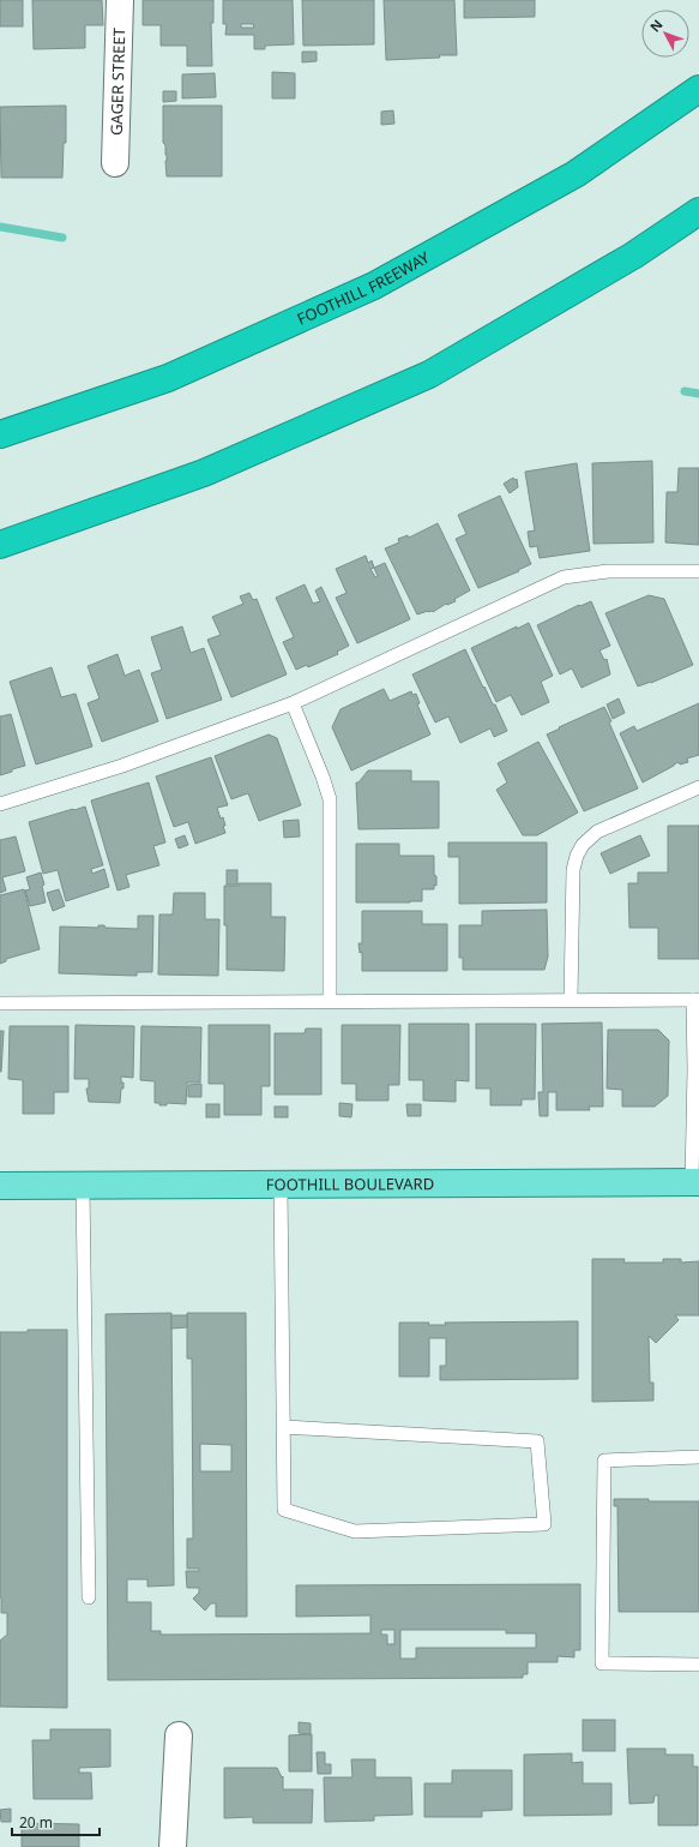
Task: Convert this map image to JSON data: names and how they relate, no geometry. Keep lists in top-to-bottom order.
{
  "streets": {
    "highway": ["FOOTHILL FREEWAY"],
    "main road": ["FOOTHILL BOULEVARD"],
    "street": ["GAGER STREET"]
  },
  "scale_bar": "20 m",
  "north": "top left"
}
